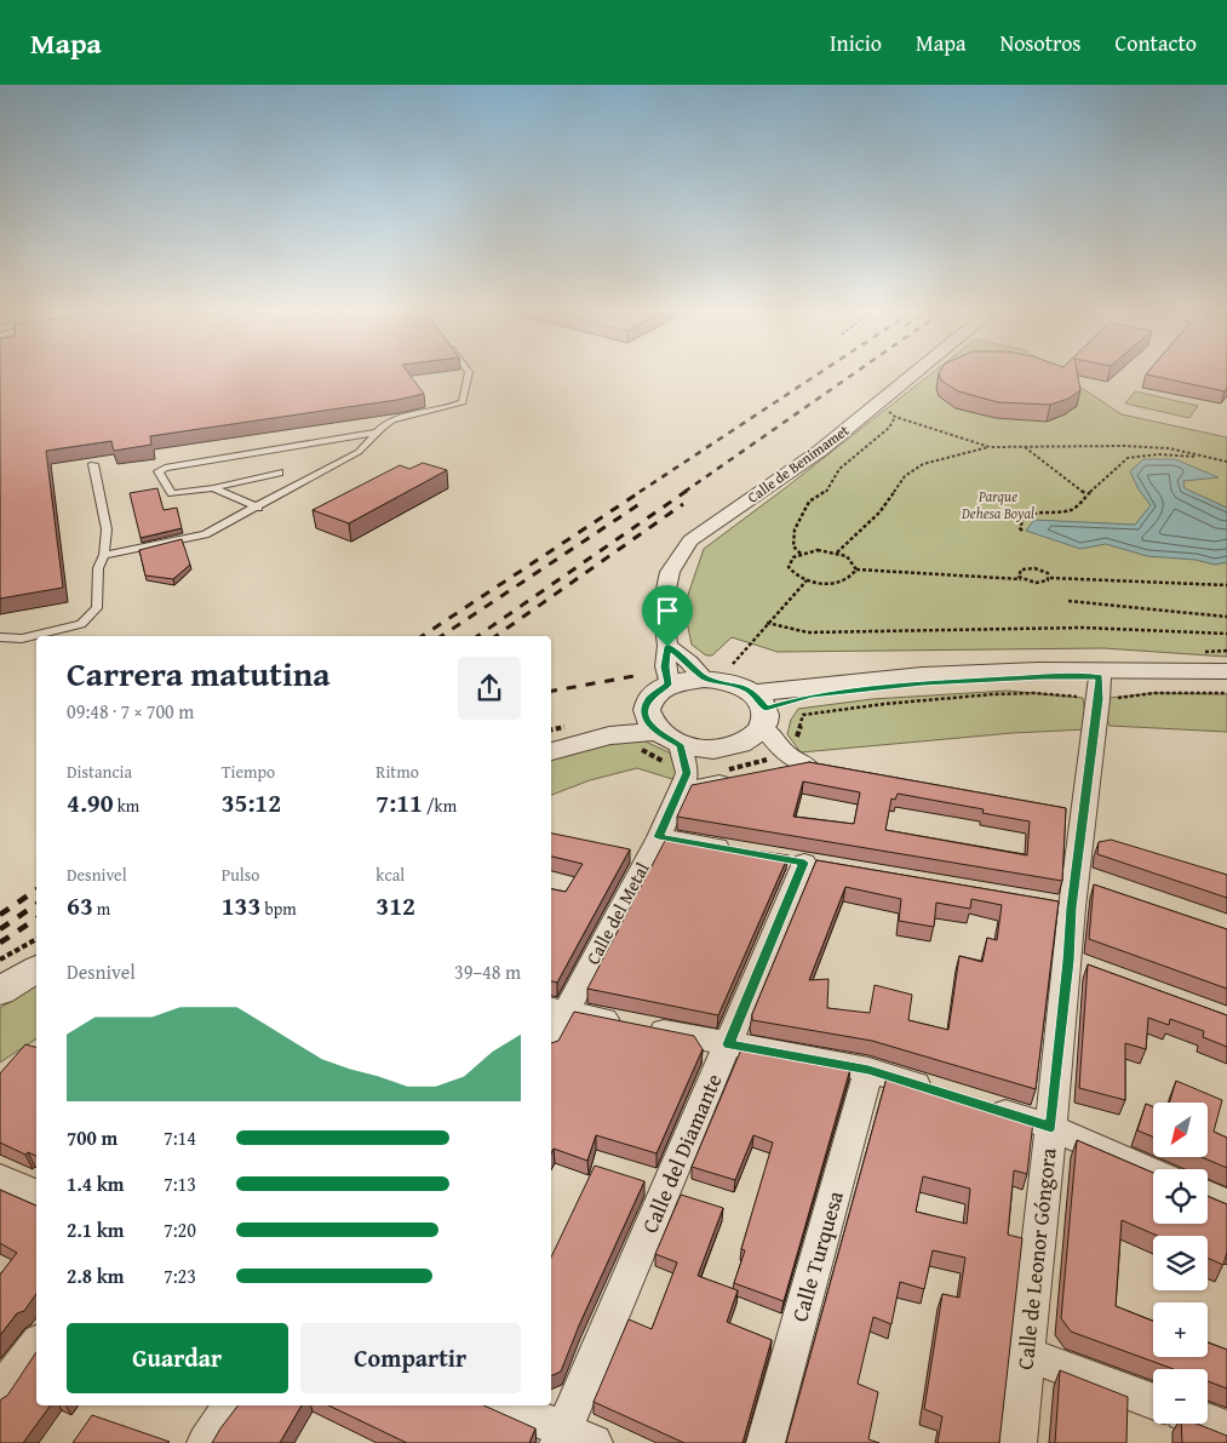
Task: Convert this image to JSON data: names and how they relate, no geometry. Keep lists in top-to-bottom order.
{
  "streets": {
    "street": [
      "Calle de Benimamet",
      "Calle del Metal",
      "Calle del Diamante",
      "Calle Turquesa",
      "Calle de Leonor Góngora"
    ]
  },
  "parks": ["Parque Dehesa Boyal"],
  "north": "bottom left",
  "page": {
    "header": "Mapa",
    "nav": [
      "Inicio",
      "Mapa",
      "Nosotros",
      "Contacto"
    ],
    "heading": ["Carrera matutina", "09:48 · 7 × 700 m"],
    "stats": [
      ["Distancia", "4.90 km"],
      ["Tiempo", "35:12"],
      ["Ritmo", "7:11 /km"],
      ["Desnivel", "63 m"],
      ["Pulso", "133 bpm"],
      ["kcal", "312"]
    ],
    "chart": ["Desnivel", "39–48 m"],
    "map_buttons": ["+", "−"],
    "list": [
      {
        "name": "700 m",
        "note": "7:14"
      },
      {
        "name": "1.4 km",
        "note": "7:13"
      },
      {
        "name": "2.1 km",
        "note": "7:20"
      },
      {
        "name": "2.8 km",
        "note": "7:23"
      }
    ],
    "buttons": ["Guardar", "Compartir"]
  }
}
